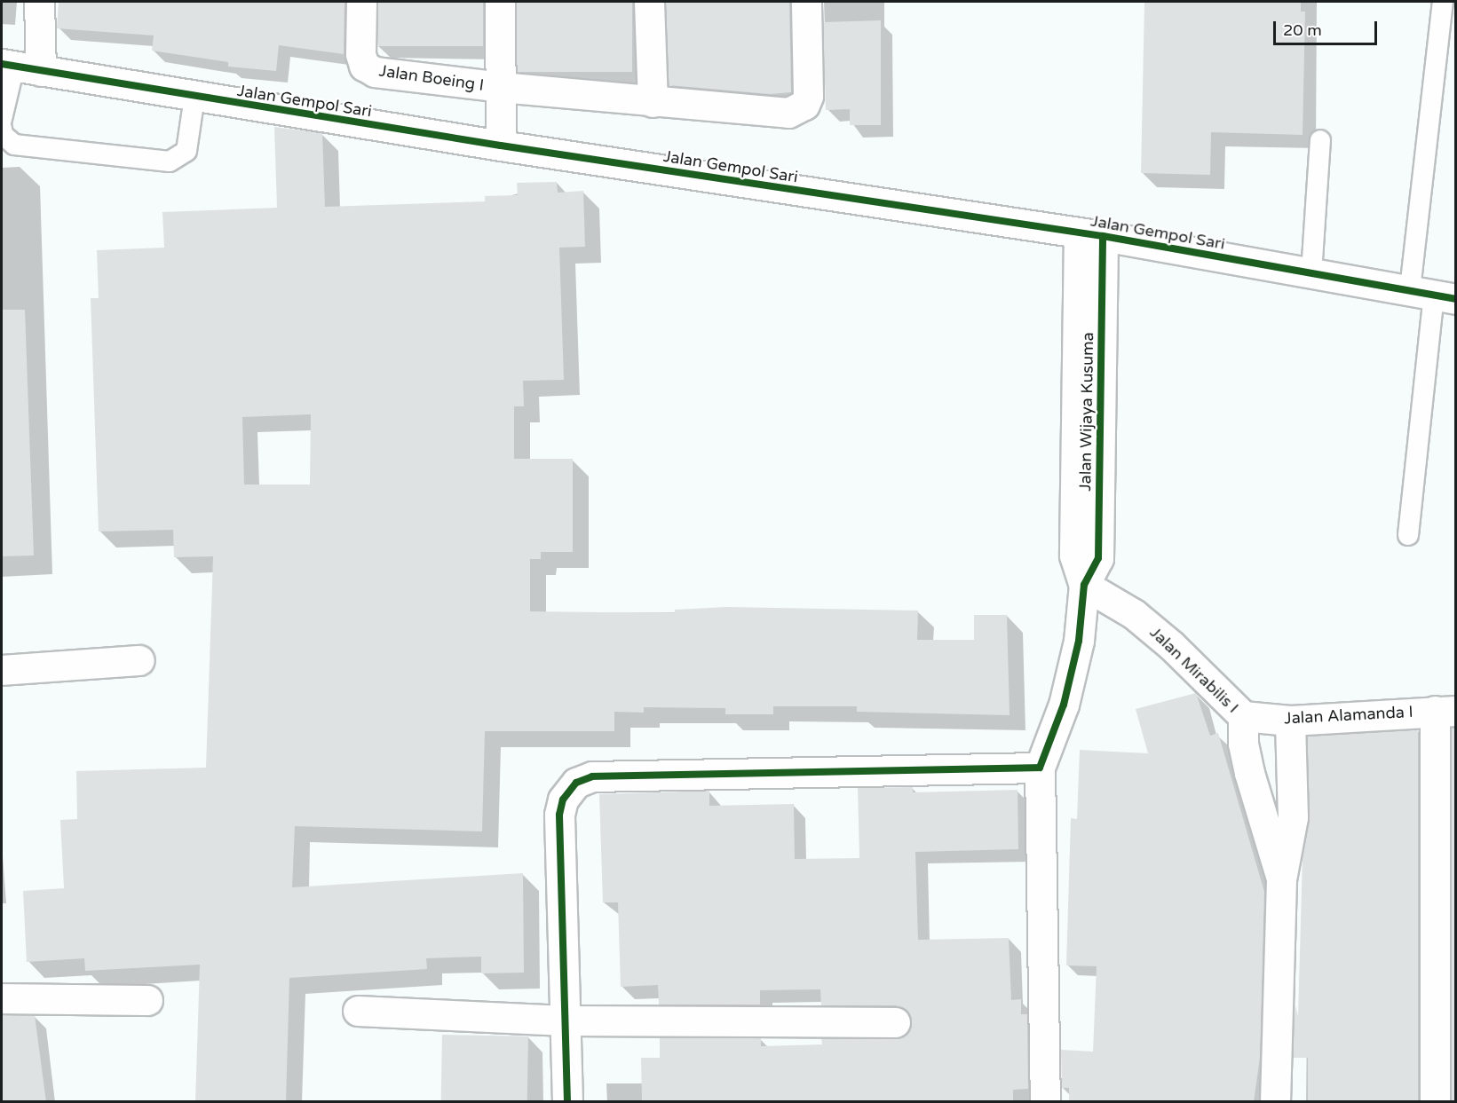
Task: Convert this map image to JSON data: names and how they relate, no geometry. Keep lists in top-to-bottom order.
{
  "streets": {
    "street": [
      "Jalan Boeing I",
      "Jalan Gempol Sari",
      "Jalan Wijaya Kusuma",
      "Jalan Mirabilis I",
      "Jalan Alamanda I"
    ]
  },
  "crossings": [
    ["Jalan Boeing I", "Jalan Gempol Sari"],
    ["Jalan Gempol Sari", "Jalan Wijaya Kusuma"],
    ["Jalan Wijaya Kusuma", "Jalan Mirabilis I"],
    ["Jalan Mirabilis I", "Jalan Alamanda I"]
  ],
  "scale_bar": "20 m"
}
